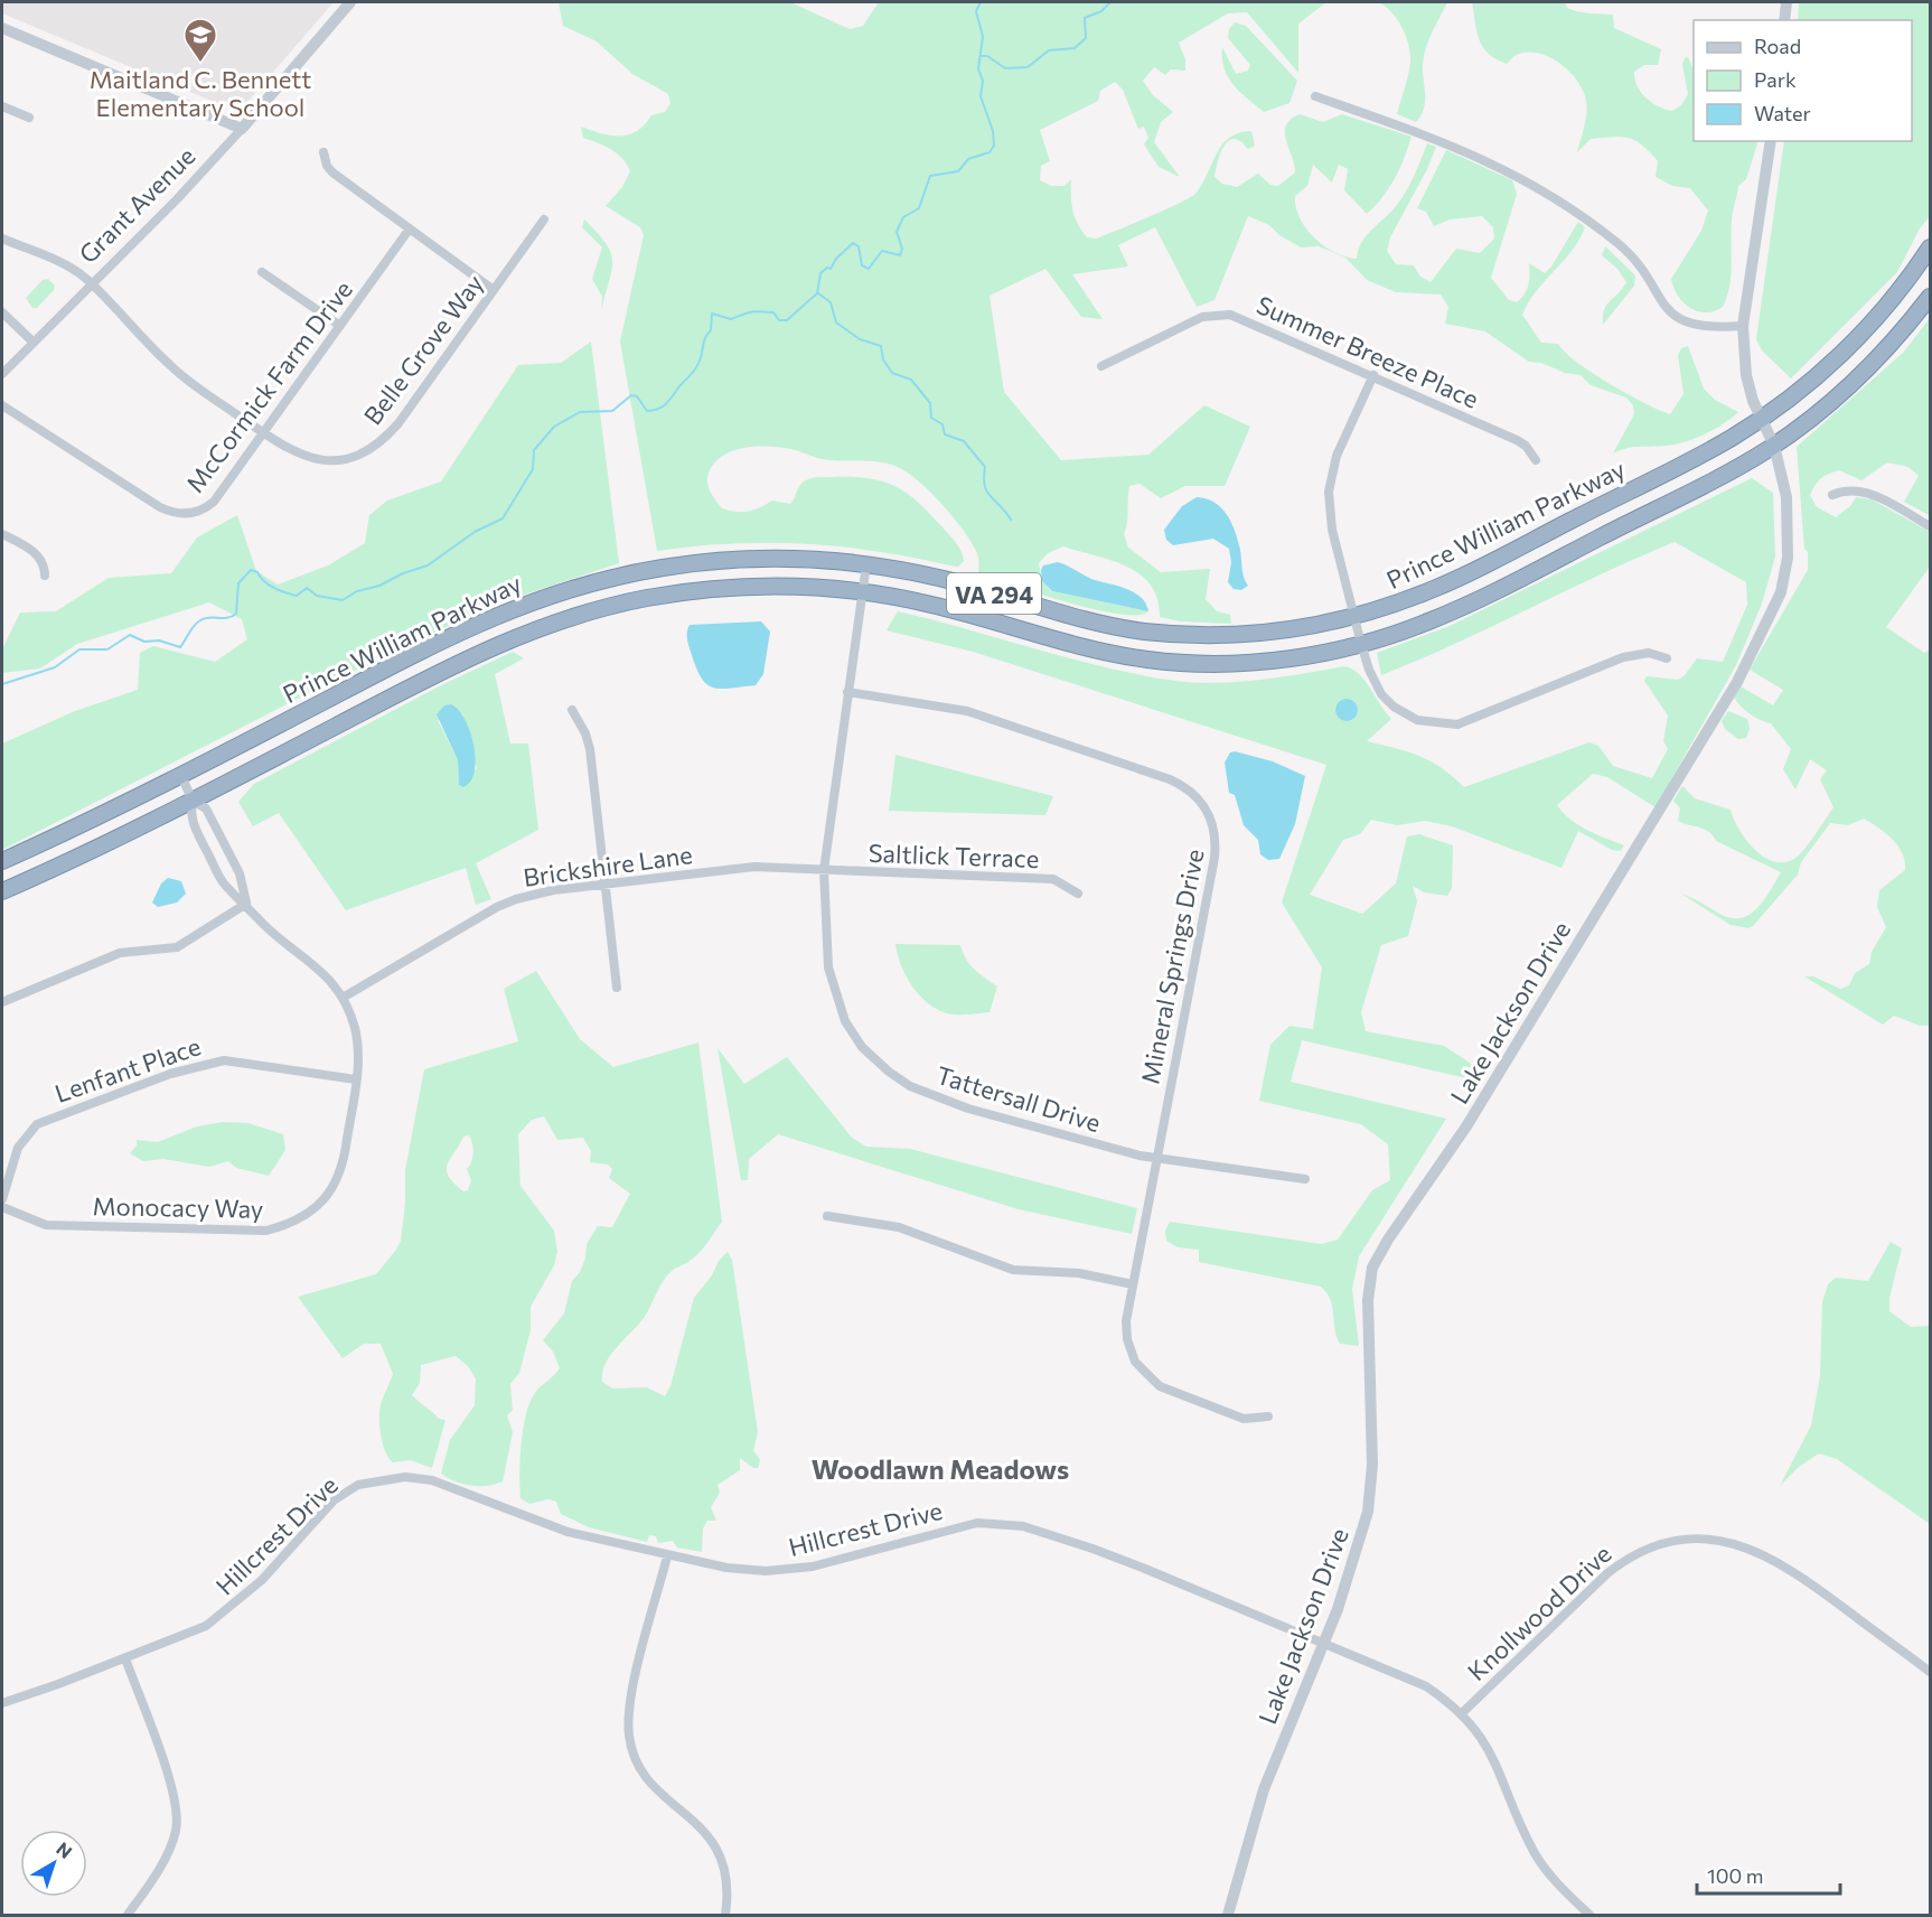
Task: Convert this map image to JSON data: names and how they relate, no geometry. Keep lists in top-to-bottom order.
{
  "streets": {
    "highway": ["Prince William Parkway", "VA 294"],
    "street": [
      "Grant Avenue",
      "Belle Grove Way",
      "Summer Breeze Place",
      "McCormick Farm Drive",
      "Saltlick Terrace",
      "Brickshire Lane",
      "Mineral Springs Drive",
      "Lake Jackson Drive",
      "Lenfant Place",
      "Tattersall Drive",
      "Monocacy Way",
      "Hillcrest Drive",
      "Knollwood Drive"
    ]
  },
  "crossings": [
    ["Grant Avenue", "Belle Grove Way"],
    ["Belle Grove Way", "McCormick Farm Drive"],
    ["Prince William Parkway", "Lake Jackson Drive"],
    ["Prince William Parkway", "Tattersall Drive"],
    ["Prince William Parkway", "Monocacy Way"],
    ["Saltlick Terrace", "Brickshire Lane"],
    ["Saltlick Terrace", "Tattersall Drive"],
    ["Brickshire Lane", "Tattersall Drive"],
    ["Brickshire Lane", "Monocacy Way"],
    ["Mineral Springs Drive", "Tattersall Drive"],
    ["Lake Jackson Drive", "Hillcrest Drive"],
    ["Lenfant Place", "Monocacy Way"],
    ["Hillcrest Drive", "Knollwood Drive"]
  ],
  "districts": ["Woodlawn Meadows"],
  "places": {
    "school or university": ["Maitland C. Bennett Elementary School"]
  },
  "legend": ["Road", "Park", "Water"],
  "scale_bar": "100 m",
  "north": "top right"
}
